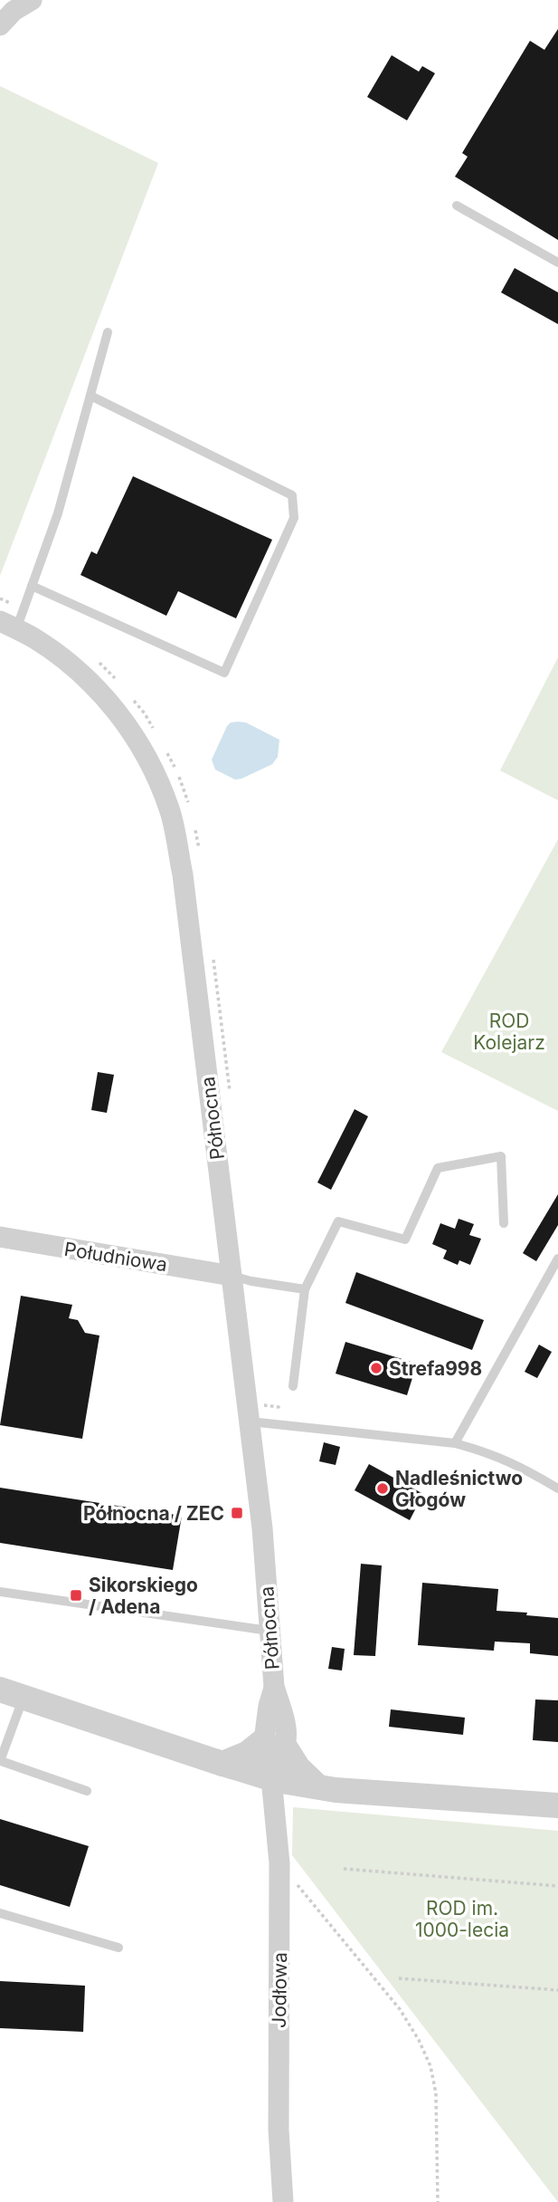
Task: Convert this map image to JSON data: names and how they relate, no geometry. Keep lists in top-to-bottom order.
{
  "streets": {
    "street": ["Północna", "Południowa", "Jodłowa"]
  },
  "crossings": [
    ["Północna", "Południowa"],
    ["Północna", "Jodłowa"]
  ],
  "parks": ["ROD Kolejarz", "ROD im. 1000-lecia"],
  "places": {
    "other": ["Strefa998", "Nadleśnictwo Głogów"],
    "transit": ["Północna / ZEC", "Sikorskiego / Adena"]
  }
}
